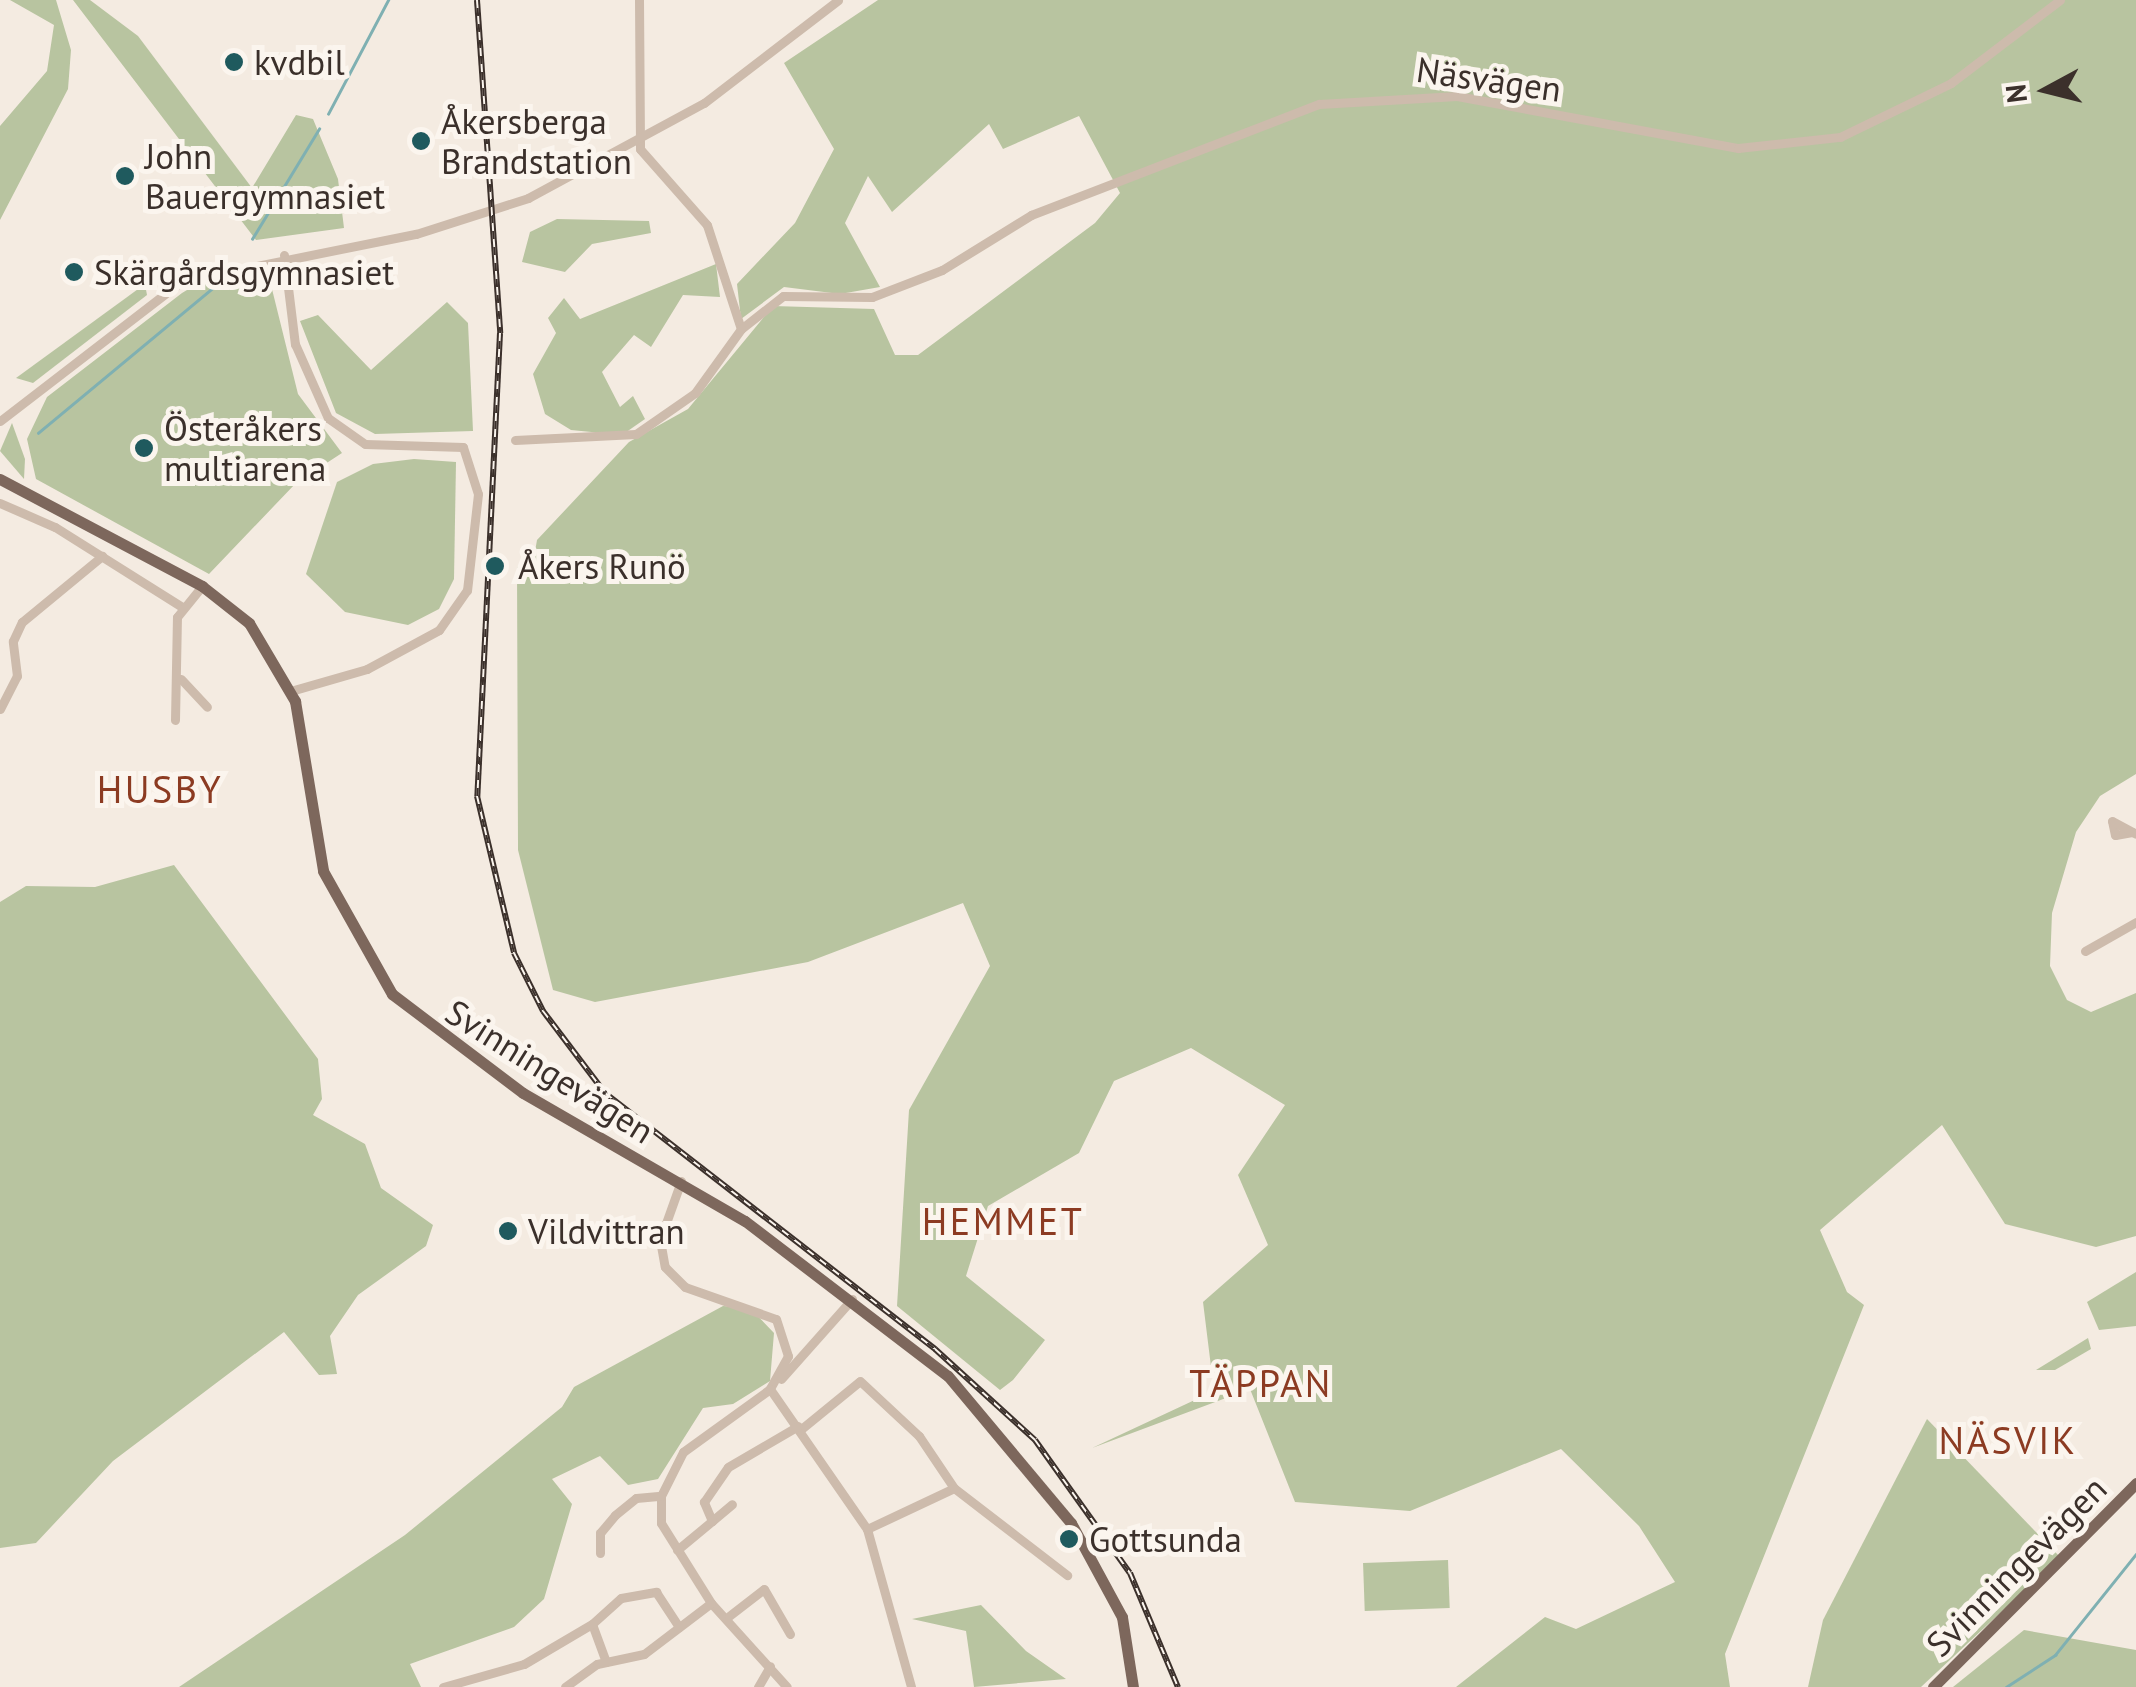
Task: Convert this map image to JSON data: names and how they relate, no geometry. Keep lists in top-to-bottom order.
{
  "streets": {
    "main road": ["Svinningevägen"],
    "street": ["Näsvägen"]
  },
  "districts": [
    "HUSBY",
    "HEMMET",
    "TÄPPAN",
    "NÄSVIK"
  ],
  "places": [
    "kvdbil",
    "Åkersberga Brandstation",
    "John Bauergymnasiet",
    "Skärgårdsgymnasiet",
    "Österåkers multiarena",
    "Åkers Runö",
    "Vildvittran",
    "Gottsunda"
  ],
  "north": "left"
}
